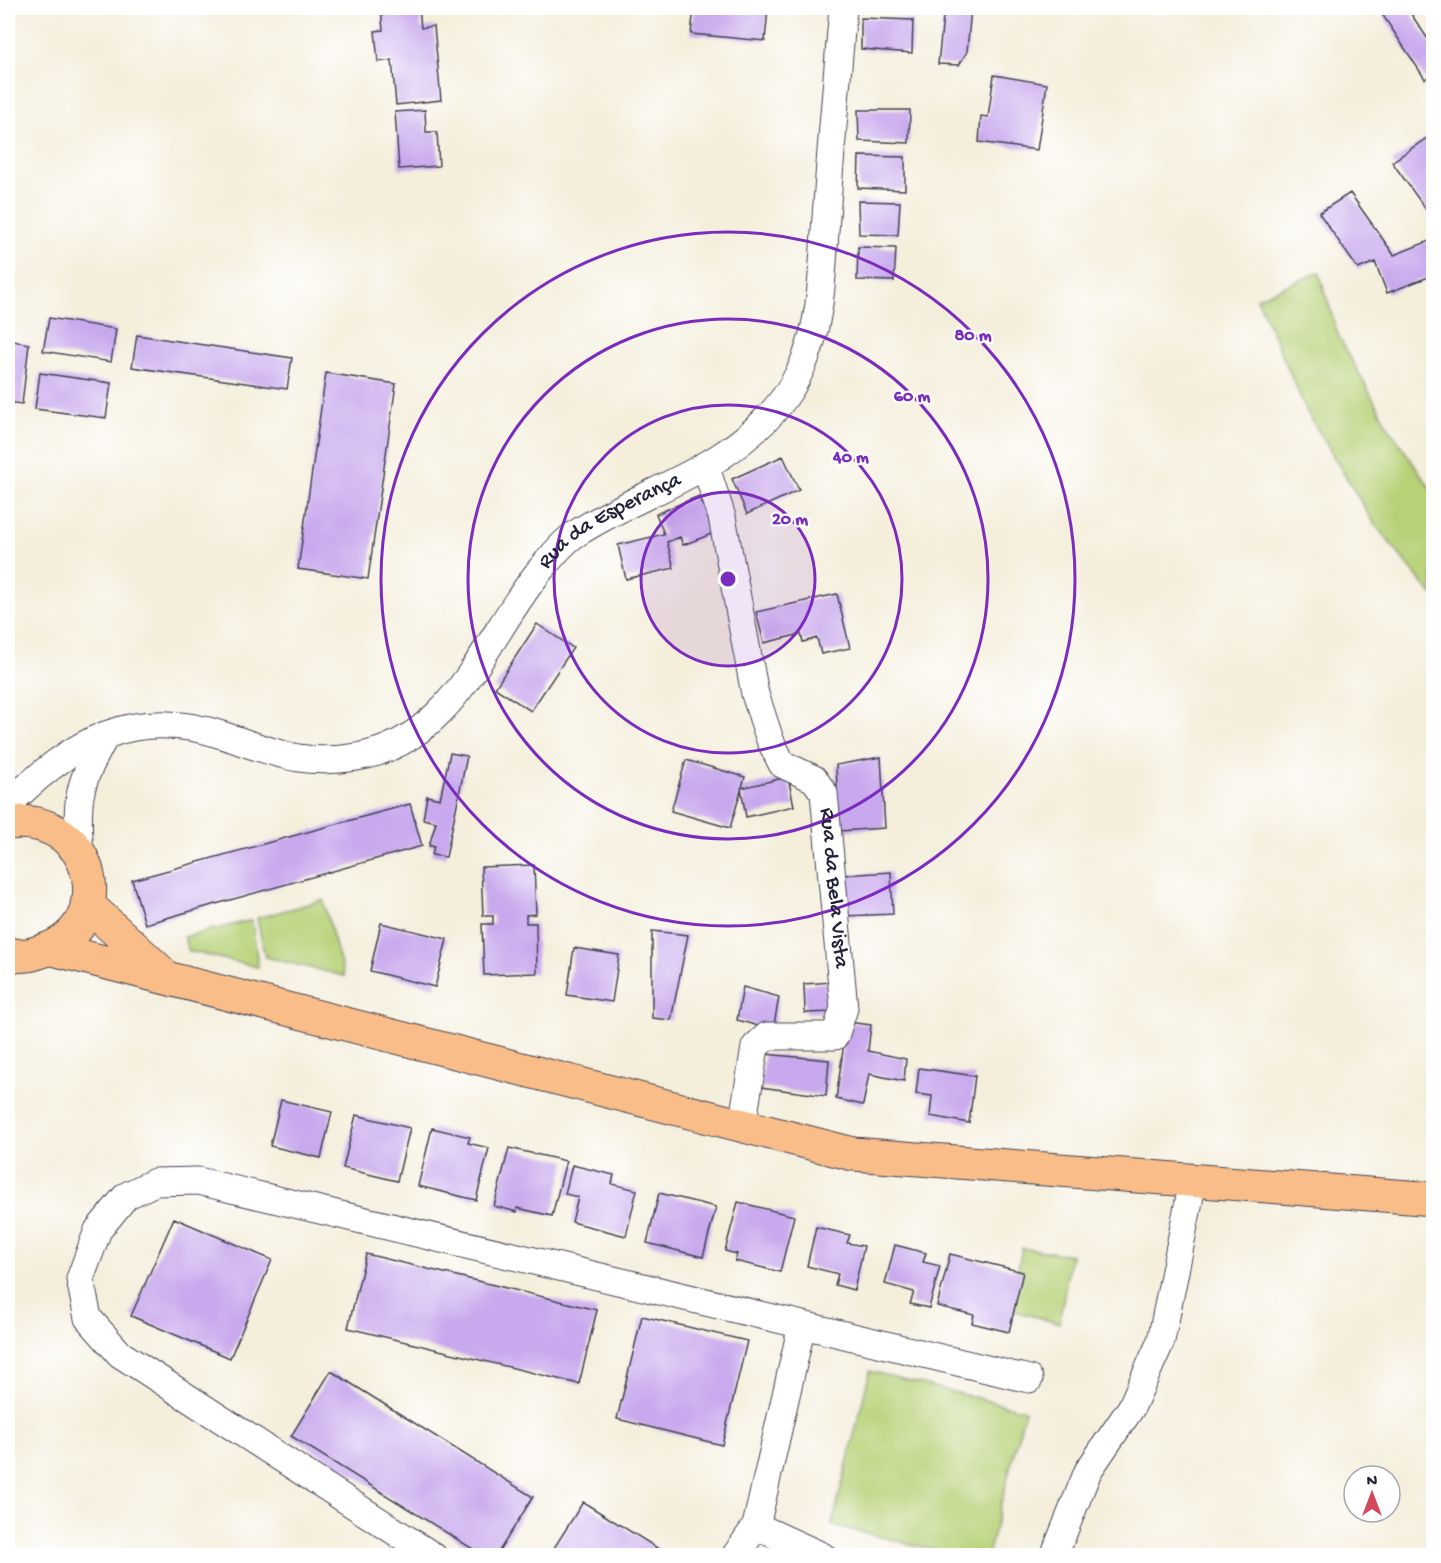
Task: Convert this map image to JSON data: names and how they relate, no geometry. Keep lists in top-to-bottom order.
{
  "streets": {
    "street": ["Rua da Esperança", "Rua da Bela Vista"]
  },
  "crossings": [
    ["Rua da Esperança", "Rua da Bela Vista"]
  ],
  "north": "top",
  "rings": [
    "80 m",
    "60 m",
    "40 m",
    "20 m"
  ]
}
